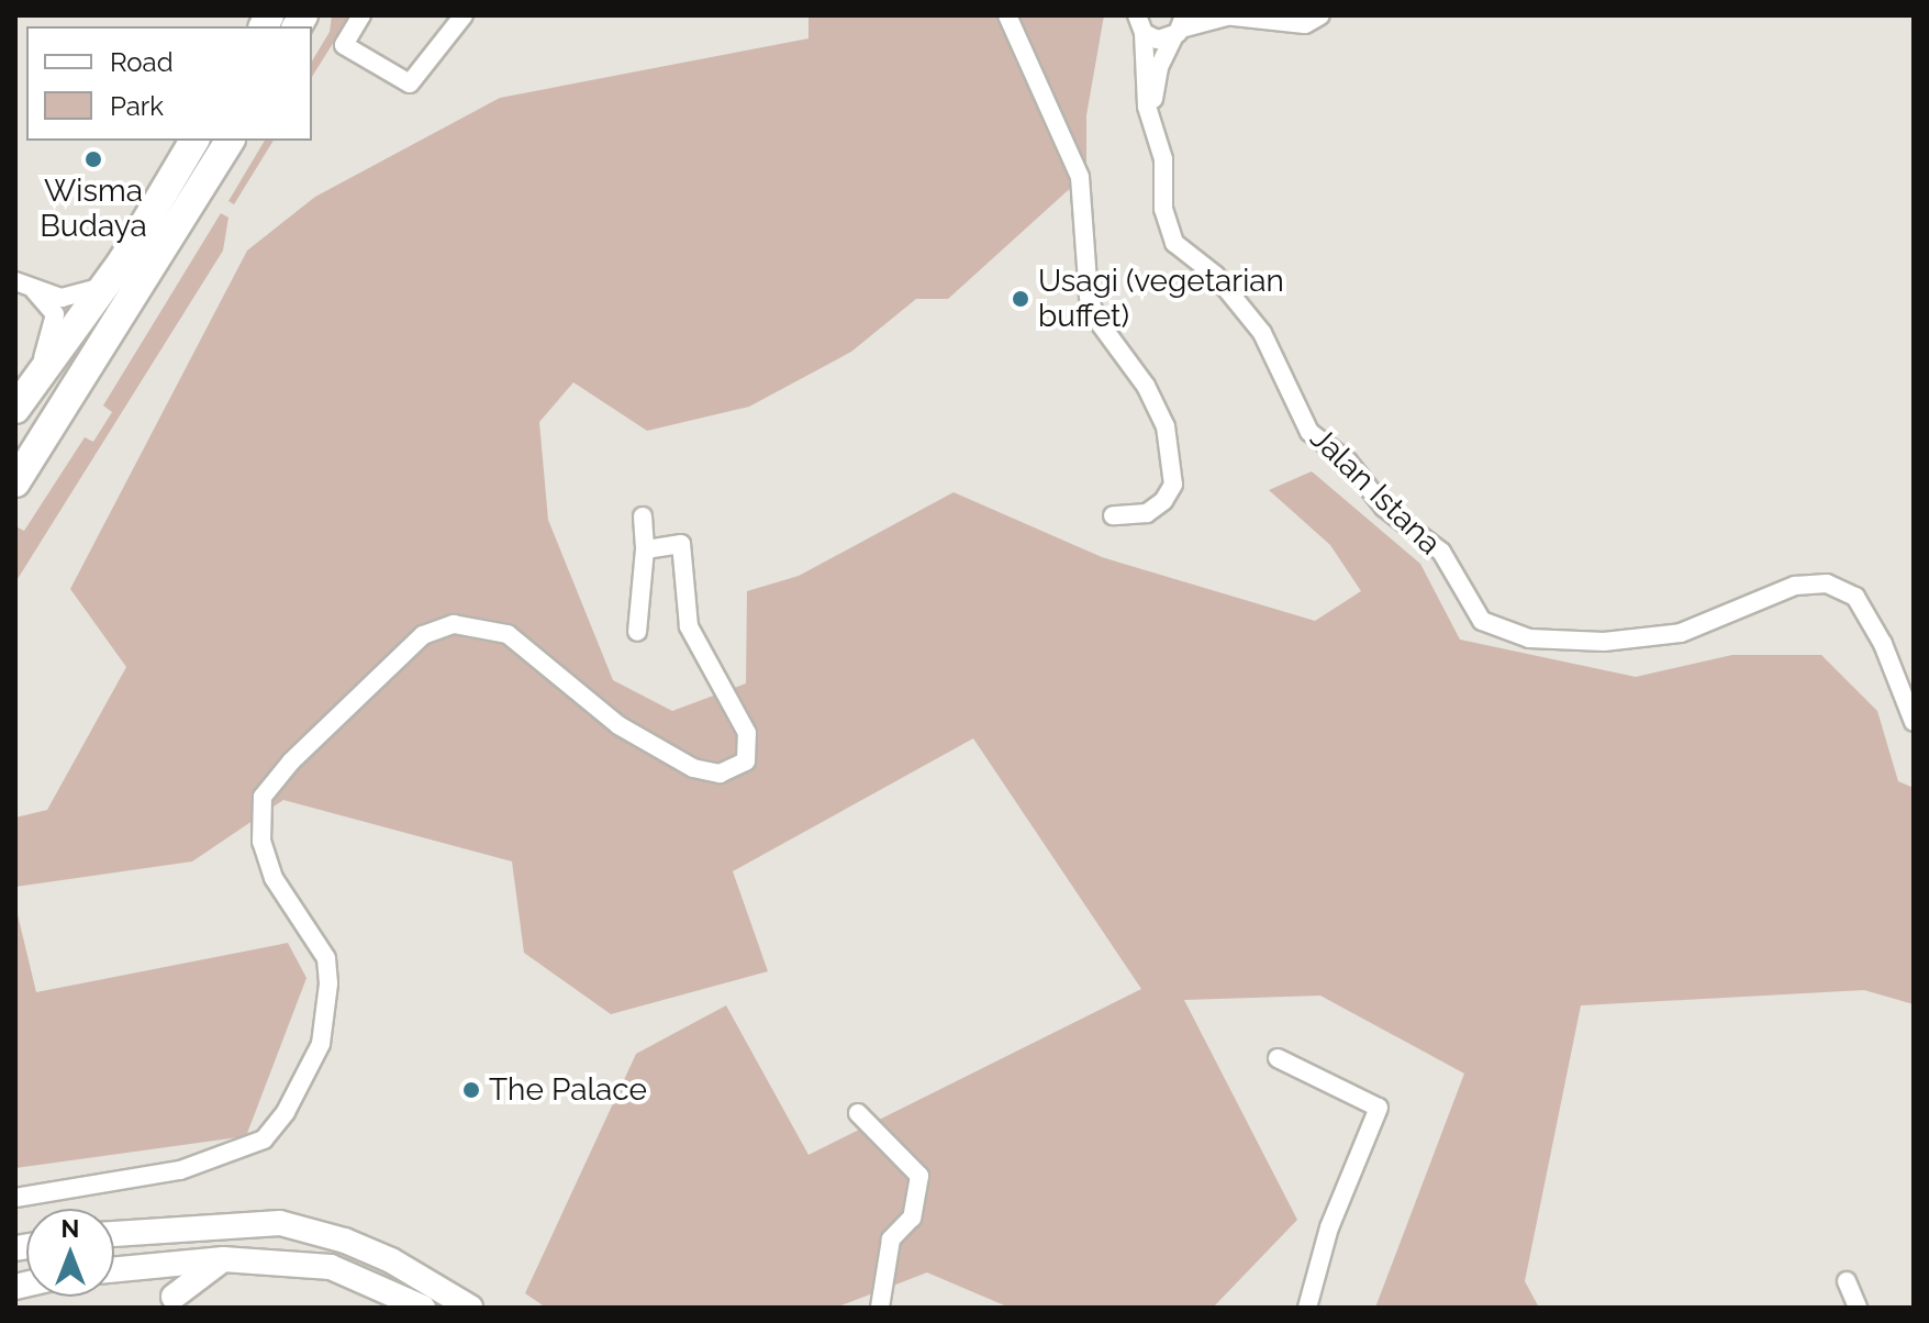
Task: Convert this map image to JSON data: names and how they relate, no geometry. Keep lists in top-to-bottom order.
{
  "streets": {
    "street": ["Jalan Istana"]
  },
  "places": ["Wisma Budaya", "Usagi (vegetarian buffet)", "The Palace"],
  "legend": ["Road", "Park"],
  "north": "top"
}
